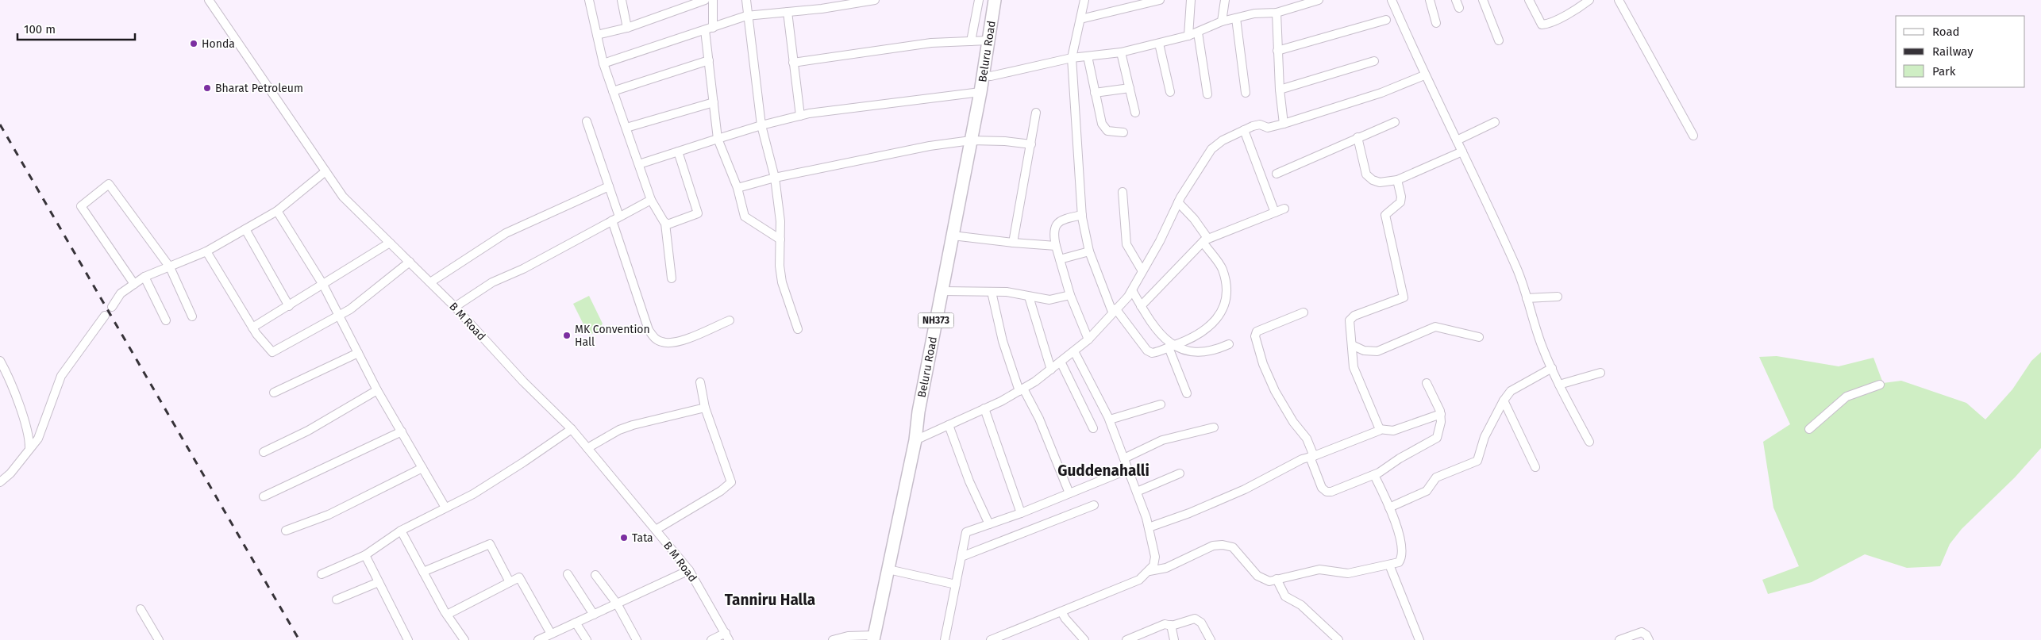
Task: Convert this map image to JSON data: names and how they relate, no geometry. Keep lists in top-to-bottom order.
{
  "streets": {
    "highway": ["Beluru Road", "NH373"],
    "street": ["B M Road"]
  },
  "districts": ["Guddenahalli", "Tanniru Halla"],
  "places": [
    "Honda",
    "Bharat Petroleum",
    "MK Convention Hall",
    "Tata"
  ],
  "legend": ["Road", "Railway", "Park"],
  "scale_bar": "100 m"
}
